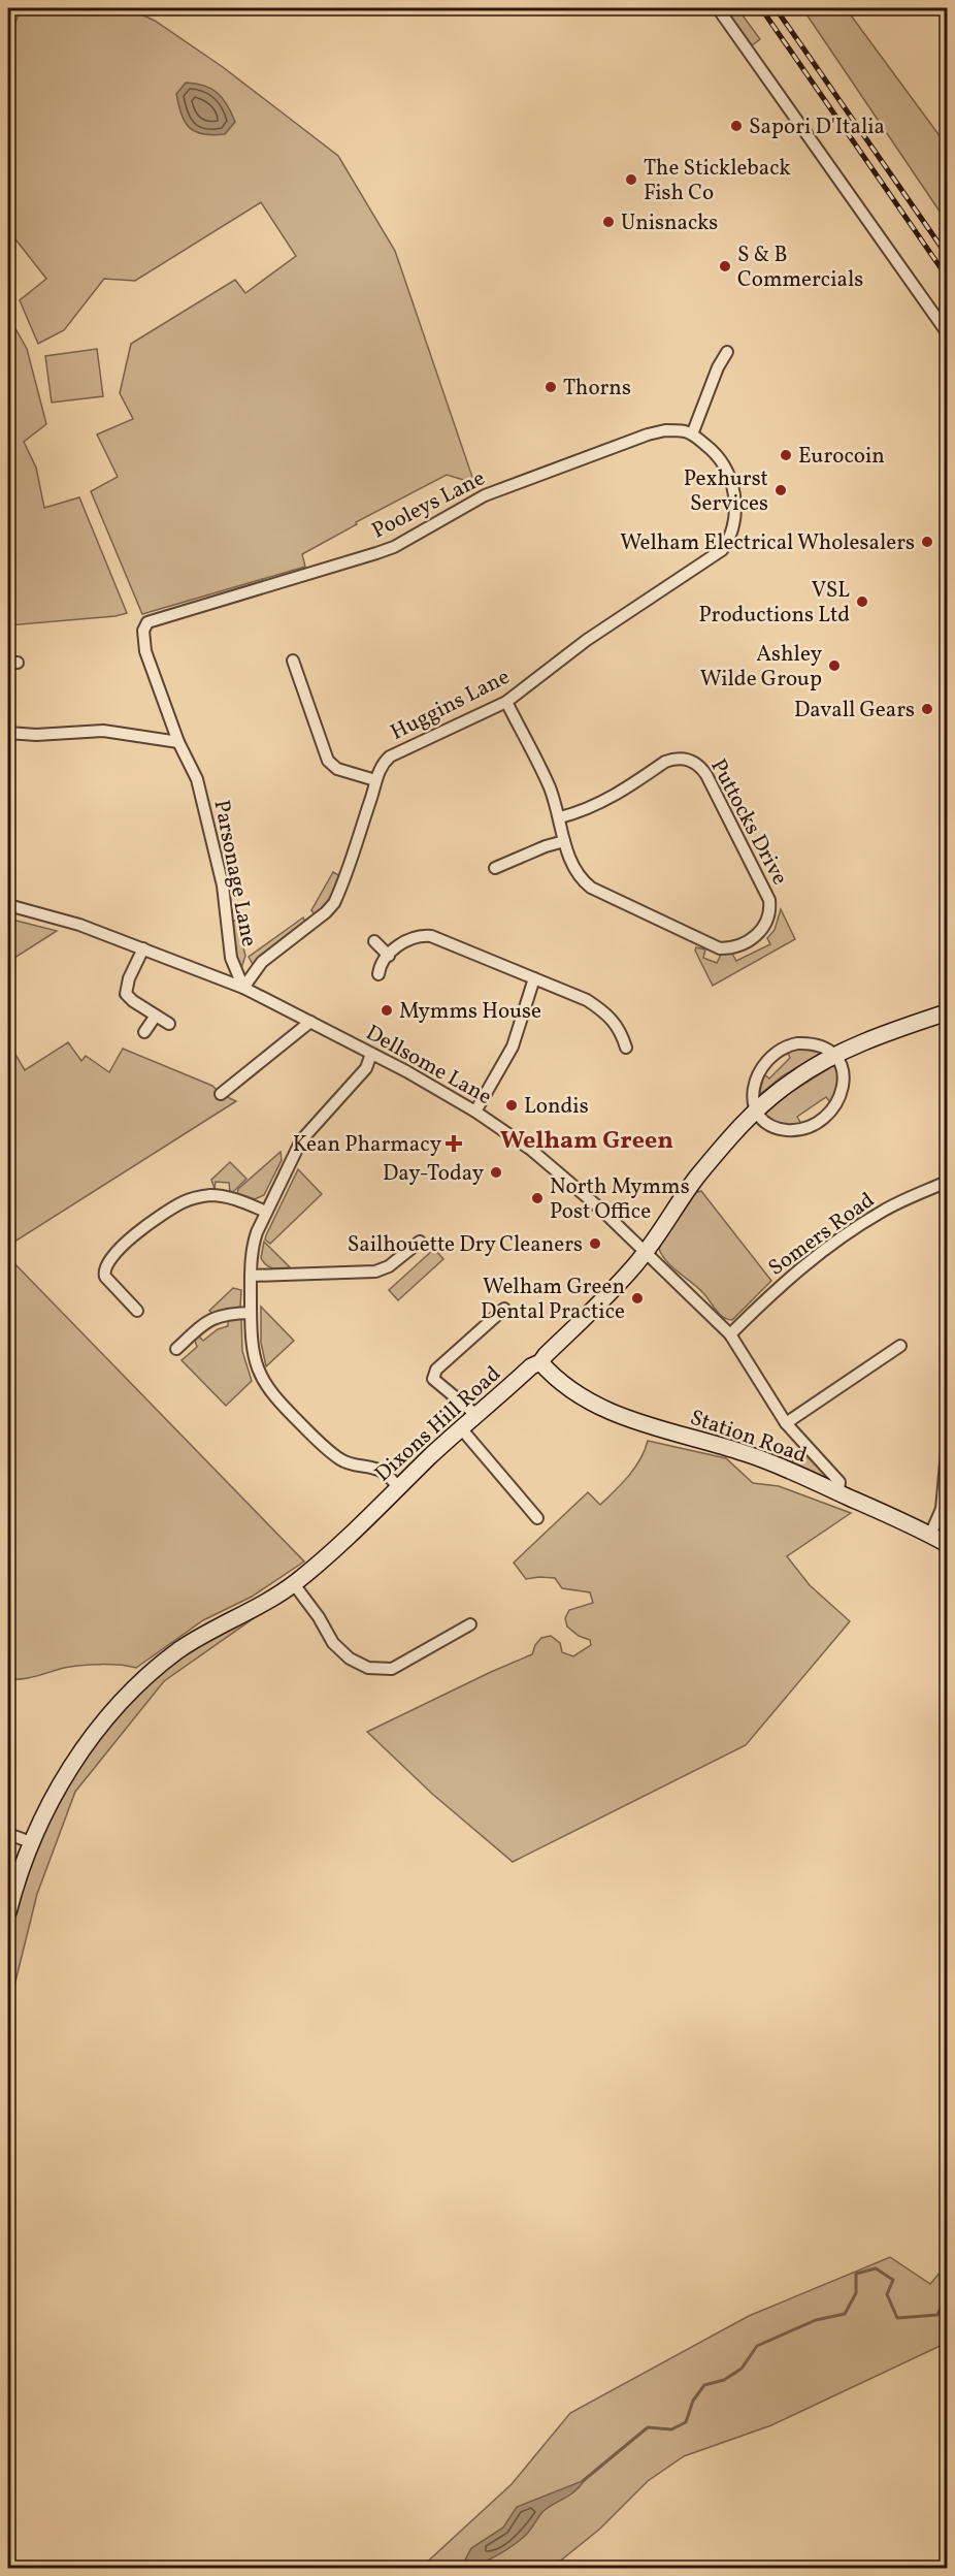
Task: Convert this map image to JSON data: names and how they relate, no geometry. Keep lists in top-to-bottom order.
{
  "streets": {
    "street": [
      "Pooleys Lane",
      "Huggins Lane",
      "Puttocks Drive",
      "Parsonage Lane",
      "Dellsome Lane",
      "Somers Road",
      "Dixons Hill Road",
      "Station Road"
    ]
  },
  "crossings": [
    ["Pooleys Lane", "Huggins Lane"],
    ["Pooleys Lane", "Parsonage Lane"],
    ["Huggins Lane", "Puttocks Drive"],
    ["Huggins Lane", "Parsonage Lane"],
    ["Huggins Lane", "Dellsome Lane"],
    ["Parsonage Lane", "Dellsome Lane"],
    ["Dellsome Lane", "Somers Road"],
    ["Dellsome Lane", "Dixons Hill Road"],
    ["Dellsome Lane", "Station Road"],
    ["Dixons Hill Road", "Station Road"]
  ],
  "districts": ["Welham Green"],
  "places": {
    "other": [
      "Sapori D'Italia",
      "The Stickleback Fish Co",
      "Unisnacks",
      "S & B Commercials",
      "Thorns",
      "Eurocoin",
      "Pexhurst Services",
      "Welham Electrical Wholesalers",
      "VSL Productions Ltd",
      "Ashley Wilde Group",
      "Davall Gears",
      "Mymms House",
      "Londis",
      "Day-Today",
      "North Mymms Post Office",
      "Sailhouette Dry Cleaners",
      "Welham Green Dental Practice"
    ],
    "health": ["Kean Pharmacy"]
  }
}
